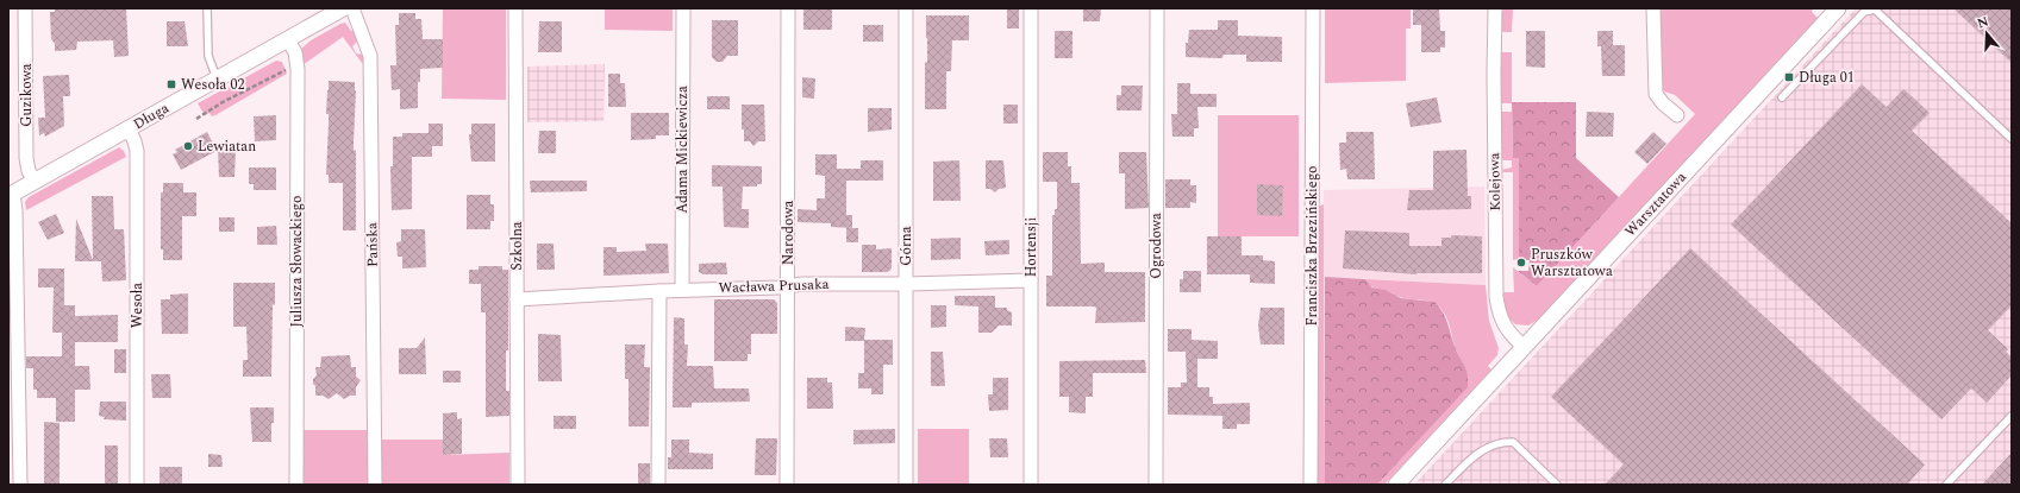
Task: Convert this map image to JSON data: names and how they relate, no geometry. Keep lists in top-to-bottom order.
{
  "streets": {
    "street": [
      "Guzikowa",
      "Długa",
      "Adama Mickiewicza",
      "Kolejowa",
      "Warsztatowa",
      "Narodowa",
      "Pańska",
      "Szkolna",
      "Górna",
      "Ogrodowa",
      "Franciszka Brzezińskiego",
      "Hortensji",
      "Juliusza Słowackiego",
      "Wacława Prusaka",
      "Wesoła"
    ]
  },
  "crossings": [
    ["Guzikowa", "Długa"],
    ["Długa", "Juliusza Słowackiego"],
    ["Długa", "Wesoła"],
    ["Adama Mickiewicza", "Wacława Prusaka"],
    ["Kolejowa", "Warsztatowa"],
    ["Narodowa", "Wacława Prusaka"],
    ["Szkolna", "Wacława Prusaka"],
    ["Górna", "Wacława Prusaka"],
    ["Hortensji", "Wacława Prusaka"]
  ],
  "places": {
    "transit": ["Długa 01", "Wesoła 02"],
    "other": ["Lewiatan", "Pruszków Warsztatowa"]
  },
  "north": "top"
}
